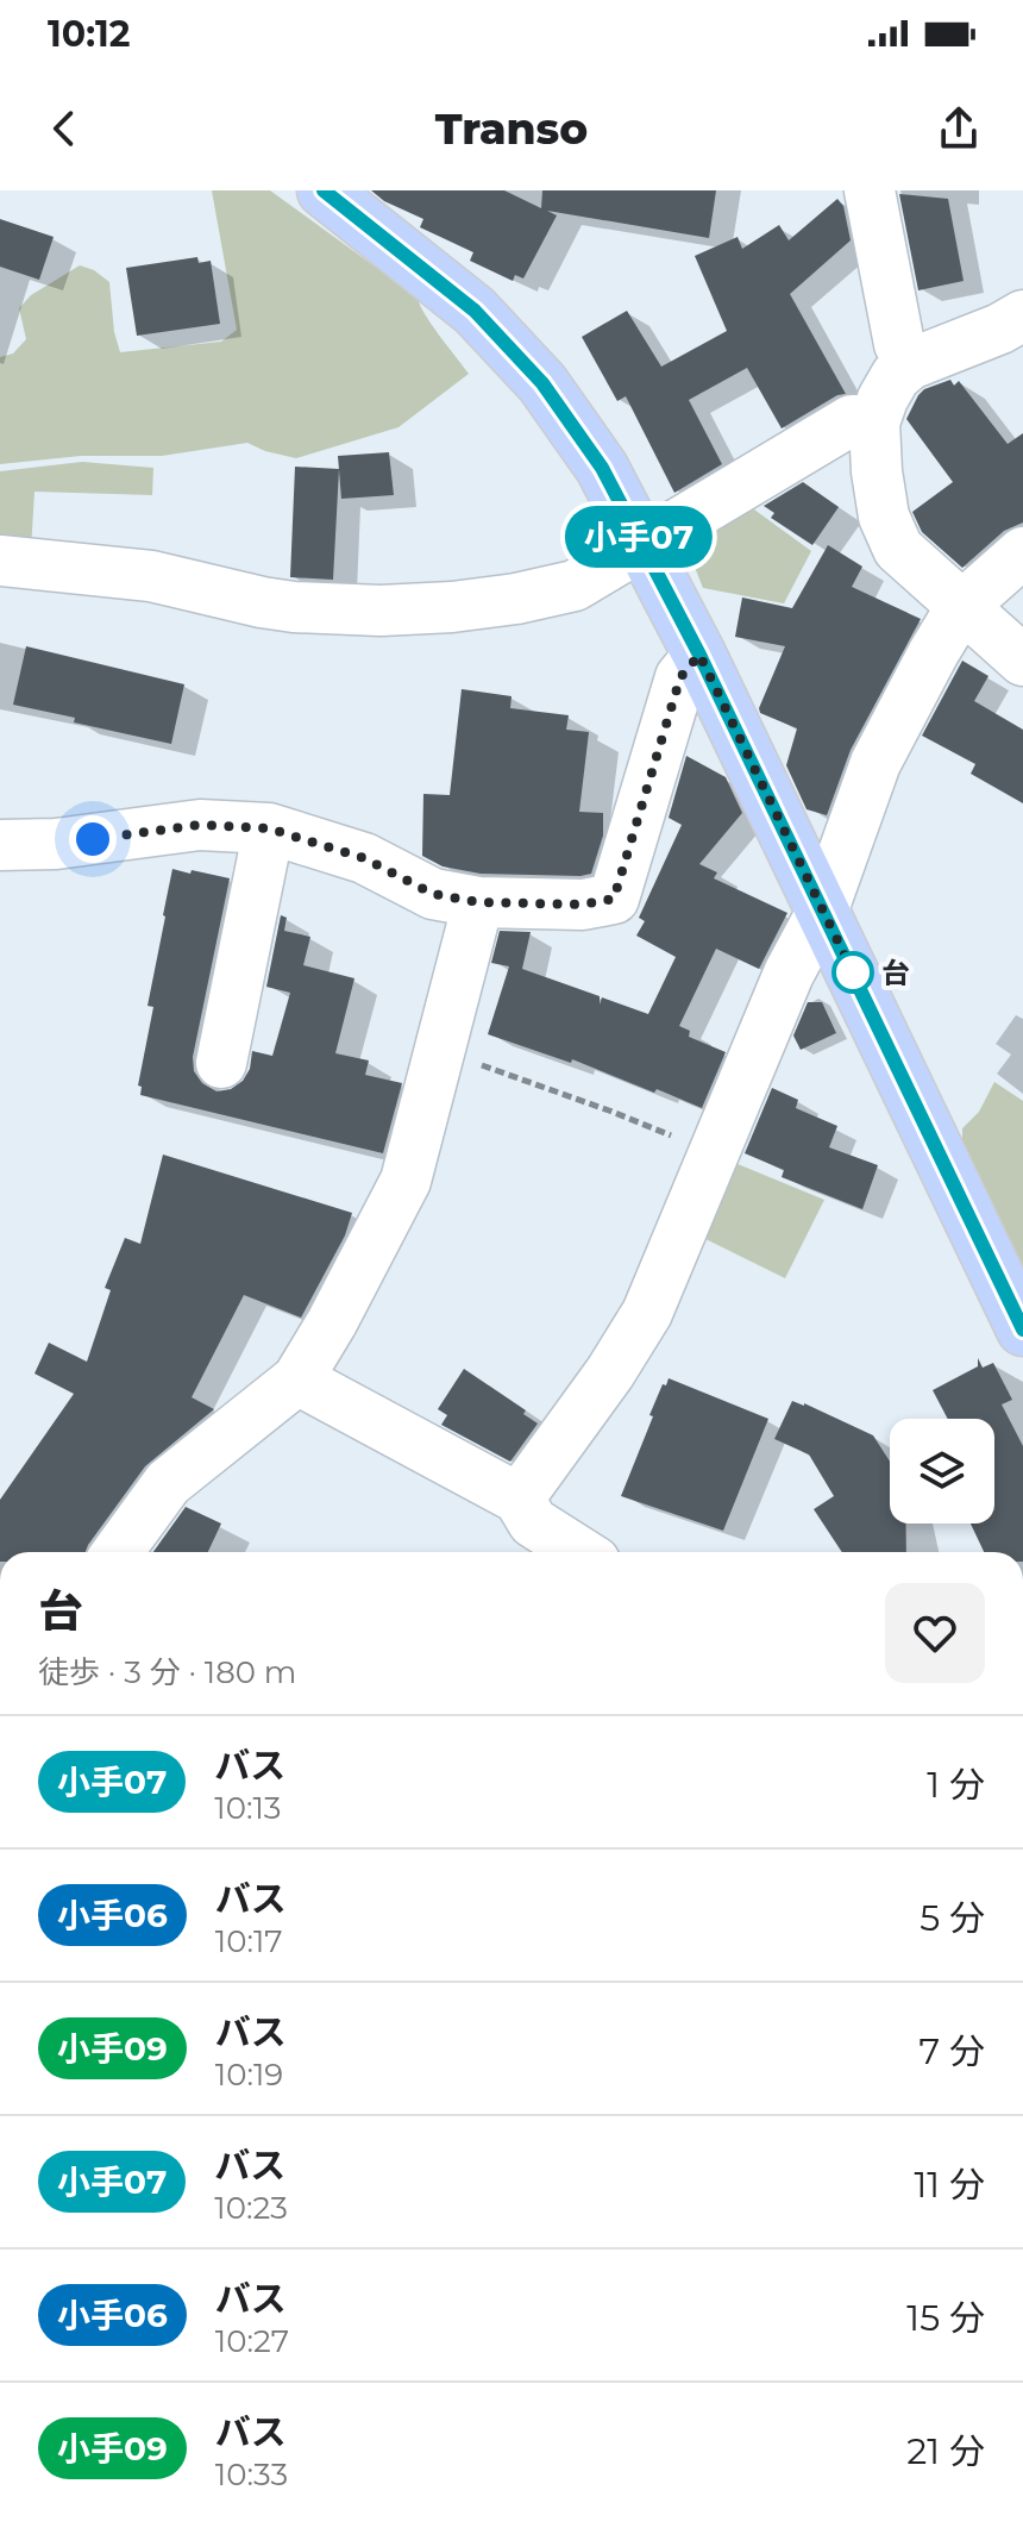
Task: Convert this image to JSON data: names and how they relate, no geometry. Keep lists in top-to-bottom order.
{
  "places": ["台"],
  "lines": ["bus line 小手07"],
  "page": {
    "status": "10:12",
    "header": "Transo",
    "on_map": "小手07",
    "heading": ["台", "徒歩 · 3 分 · 180 m"],
    "list": [
      {
        "mark": "小手07",
        "name": "バス",
        "note": "10:13",
        "value": "1 分"
      },
      {
        "mark": "小手06",
        "name": "バス",
        "note": "10:17",
        "value": "5 分"
      },
      {
        "mark": "小手09",
        "name": "バス",
        "note": "10:19",
        "value": "7 分"
      },
      {
        "mark": "小手07",
        "name": "バス",
        "note": "10:23",
        "value": "11 分"
      },
      {
        "mark": "小手06",
        "name": "バス",
        "note": "10:27",
        "value": "15 分"
      },
      {
        "mark": "小手09",
        "name": "バス",
        "note": "10:33",
        "value": "21 分"
      }
    ]
  }
}
